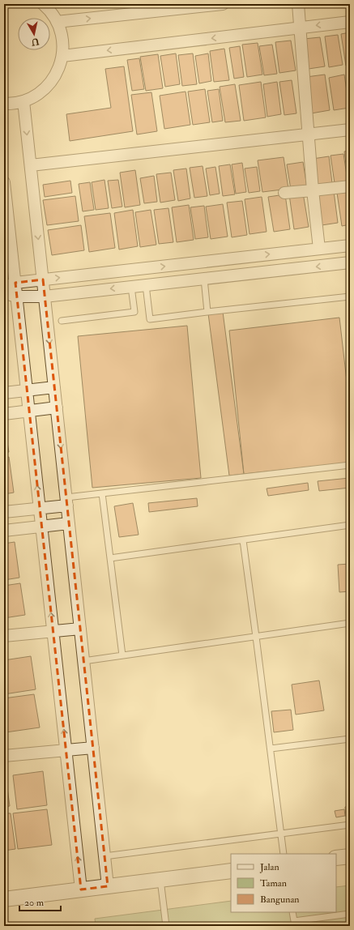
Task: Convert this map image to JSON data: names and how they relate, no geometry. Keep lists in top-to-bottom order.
{
  "legend": ["Jalan", "Taman", "Bangunan"],
  "scale_bar": "20 m",
  "north": "bottom"
}
